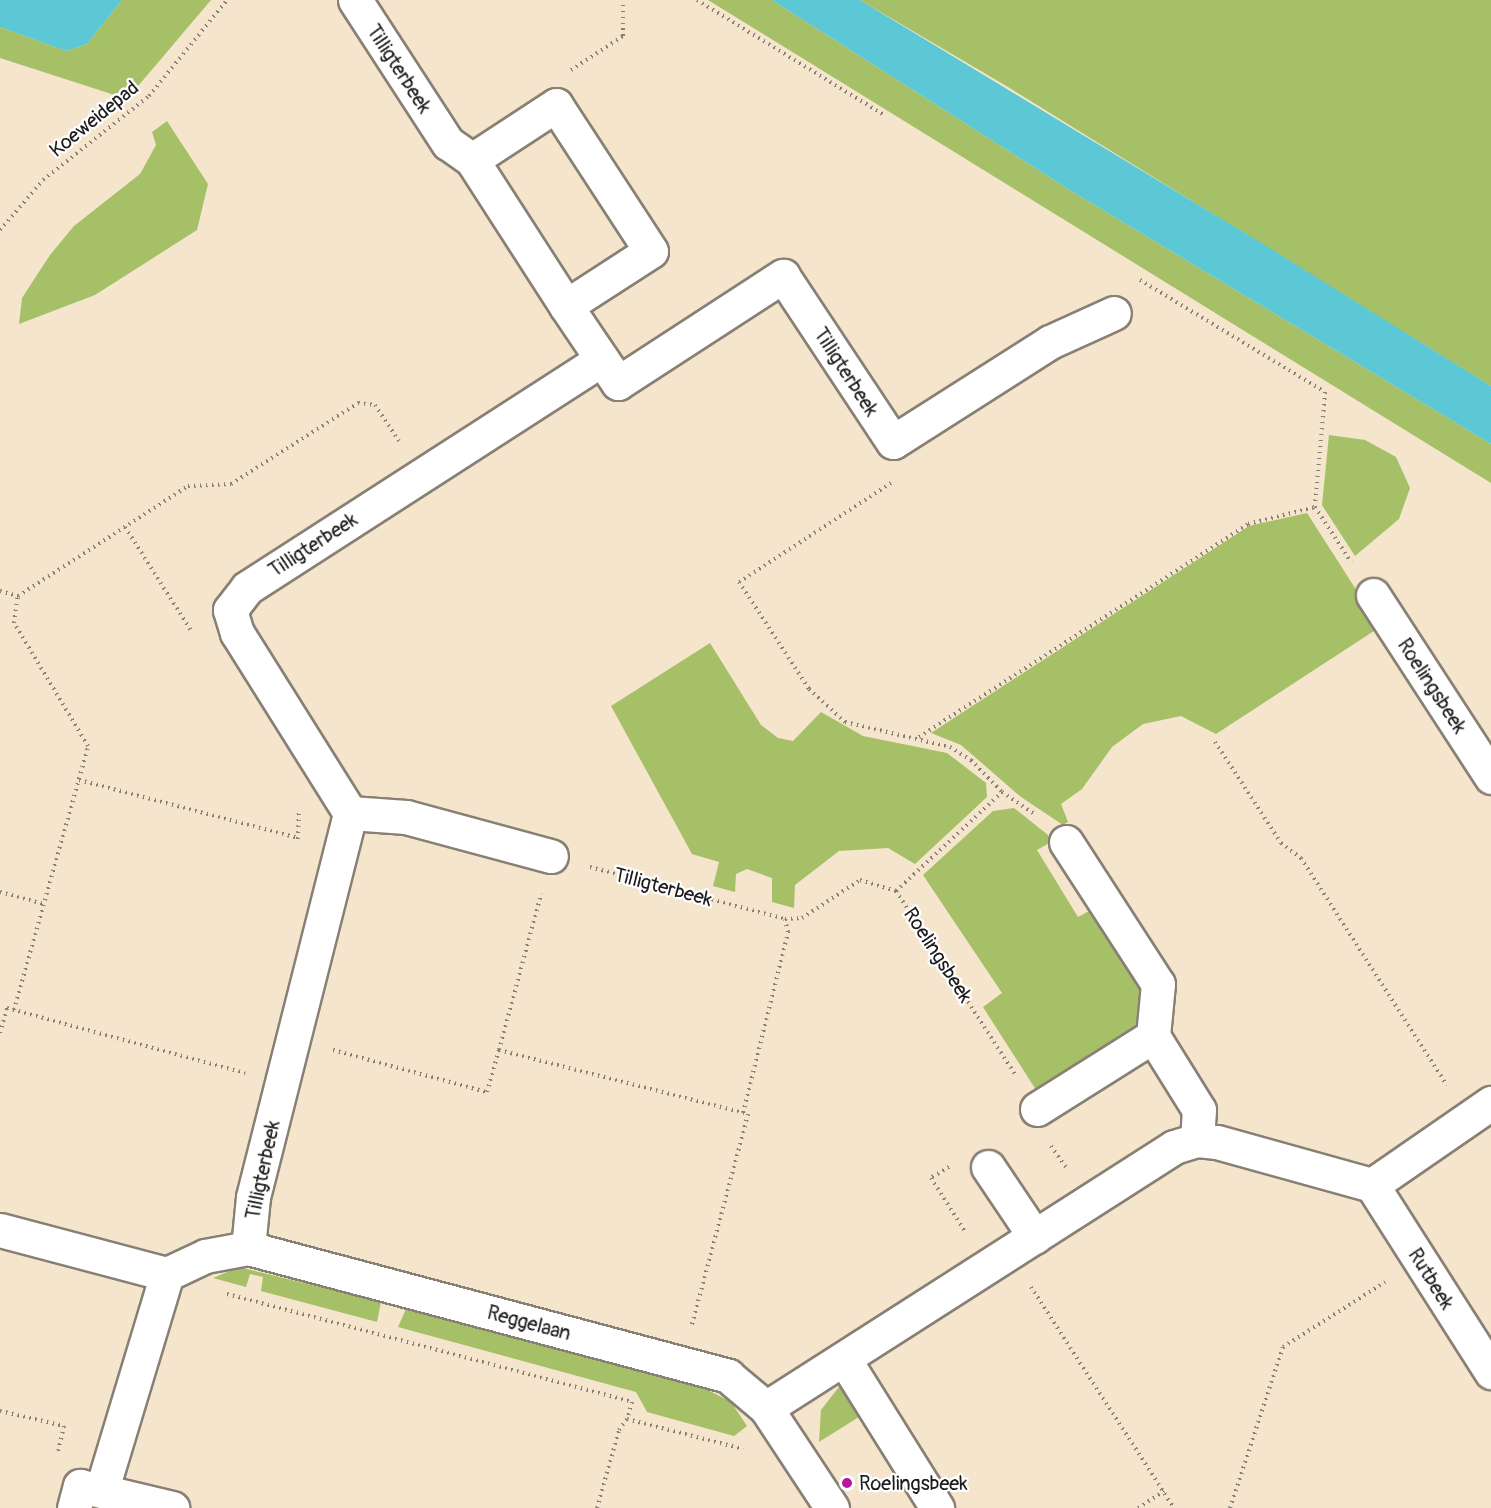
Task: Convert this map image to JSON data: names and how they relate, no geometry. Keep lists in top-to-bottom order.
{
  "streets": {
    "street": [
      "Tilligterbeek",
      "Roelingsbeek",
      "Rutbeek",
      "Reggelaan"
    ],
    "path": ["Koeweidepad"]
  },
  "crossings": [
    ["Tilligterbeek", "Roelingsbeek"],
    ["Tilligterbeek", "Reggelaan"]
  ],
  "places": ["Roelingsbeek"]
}
